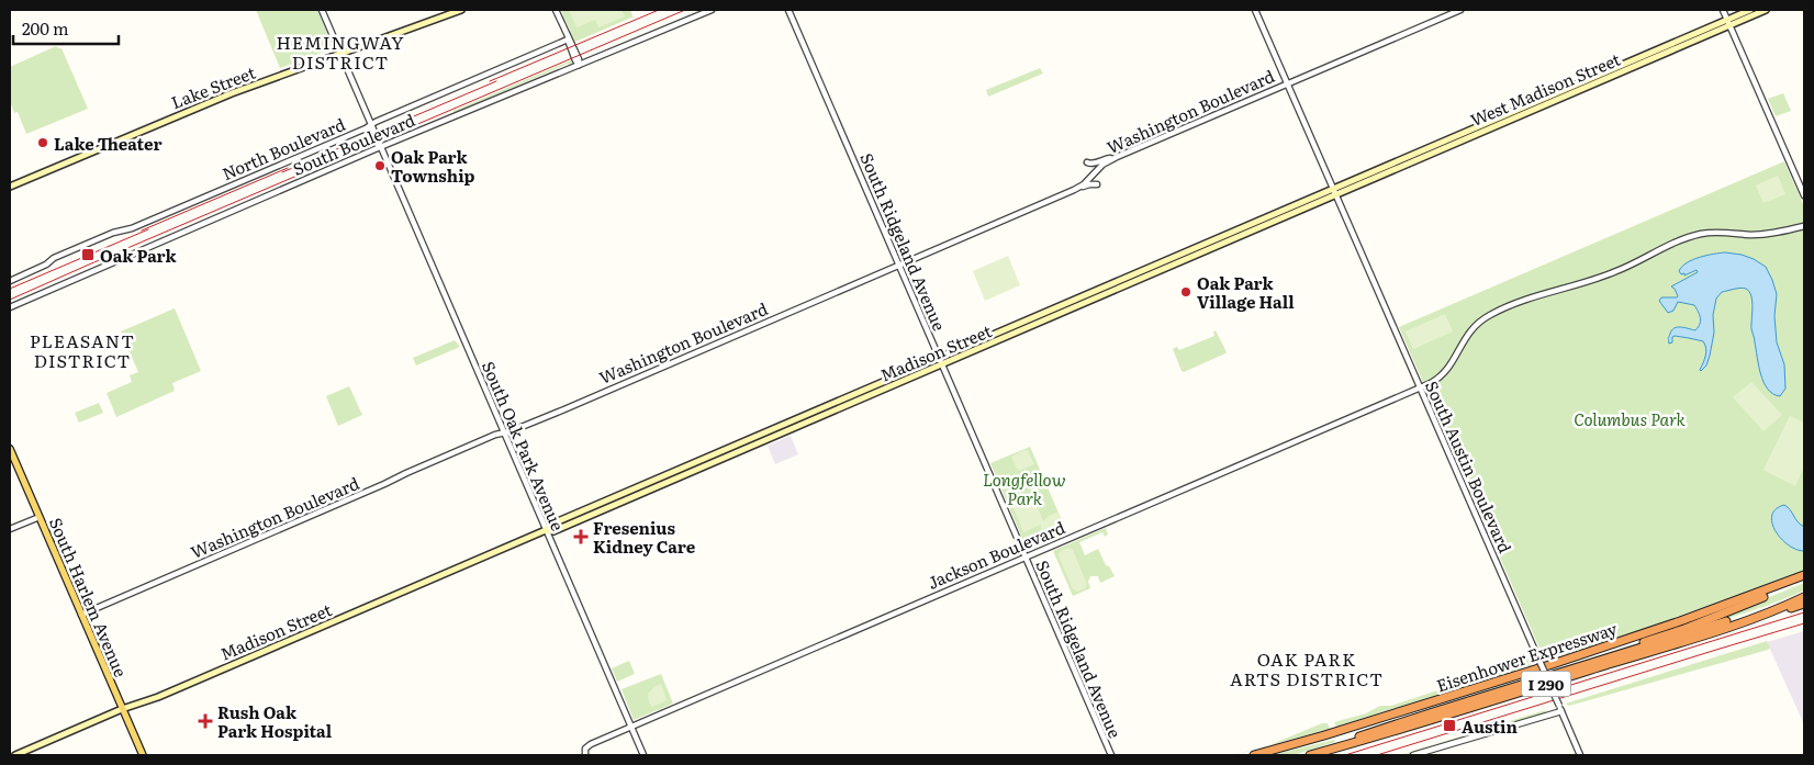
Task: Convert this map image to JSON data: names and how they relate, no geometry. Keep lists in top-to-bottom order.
{
  "streets": {
    "highway": ["Eisenhower Expressway", "I 290"],
    "main road": [
      "Lake Street",
      "West Madison Street",
      "Madison Street",
      "South Harlem Avenue"
    ],
    "street": [
      "Washington Boulevard",
      "South Boulevard",
      "North Boulevard",
      "South Ridgeland Avenue",
      "South Oak Park Avenue",
      "South Austin Boulevard",
      "Jackson Boulevard"
    ]
  },
  "crossings": [
    ["Lake Street", "South Oak Park Avenue"],
    ["West Madison Street", "Madison Street"],
    ["West Madison Street", "South Austin Boulevard"],
    ["Washington Boulevard", "South Ridgeland Avenue"],
    ["Washington Boulevard", "South Oak Park Avenue"],
    ["Washington Boulevard", "South Austin Boulevard"],
    ["Washington Boulevard", "South Harlem Avenue"],
    ["South Boulevard", "South Oak Park Avenue"],
    ["North Boulevard", "South Oak Park Avenue"],
    ["South Ridgeland Avenue", "Madison Street"],
    ["South Ridgeland Avenue", "Jackson Boulevard"],
    ["Madison Street", "South Oak Park Avenue"],
    ["Madison Street", "South Austin Boulevard"],
    ["Madison Street", "South Harlem Avenue"],
    ["South Oak Park Avenue", "Jackson Boulevard"],
    ["South Austin Boulevard", "Jackson Boulevard"]
  ],
  "districts": ["HEMINGWAY DISTRICT", "PLEASANT DISTRICT", "OAK PARK ARTS DISTRICT"],
  "parks": ["Columbus Park", "Longfellow Park"],
  "places": {
    "other": ["Lake Theater", "Oak Park Township", "Oak Park Village Hall"],
    "transit": ["Oak Park", "Austin"],
    "health": ["Fresenius Kidney Care", "Rush Oak Park Hospital"]
  },
  "scale_bar": "200 m"
}
